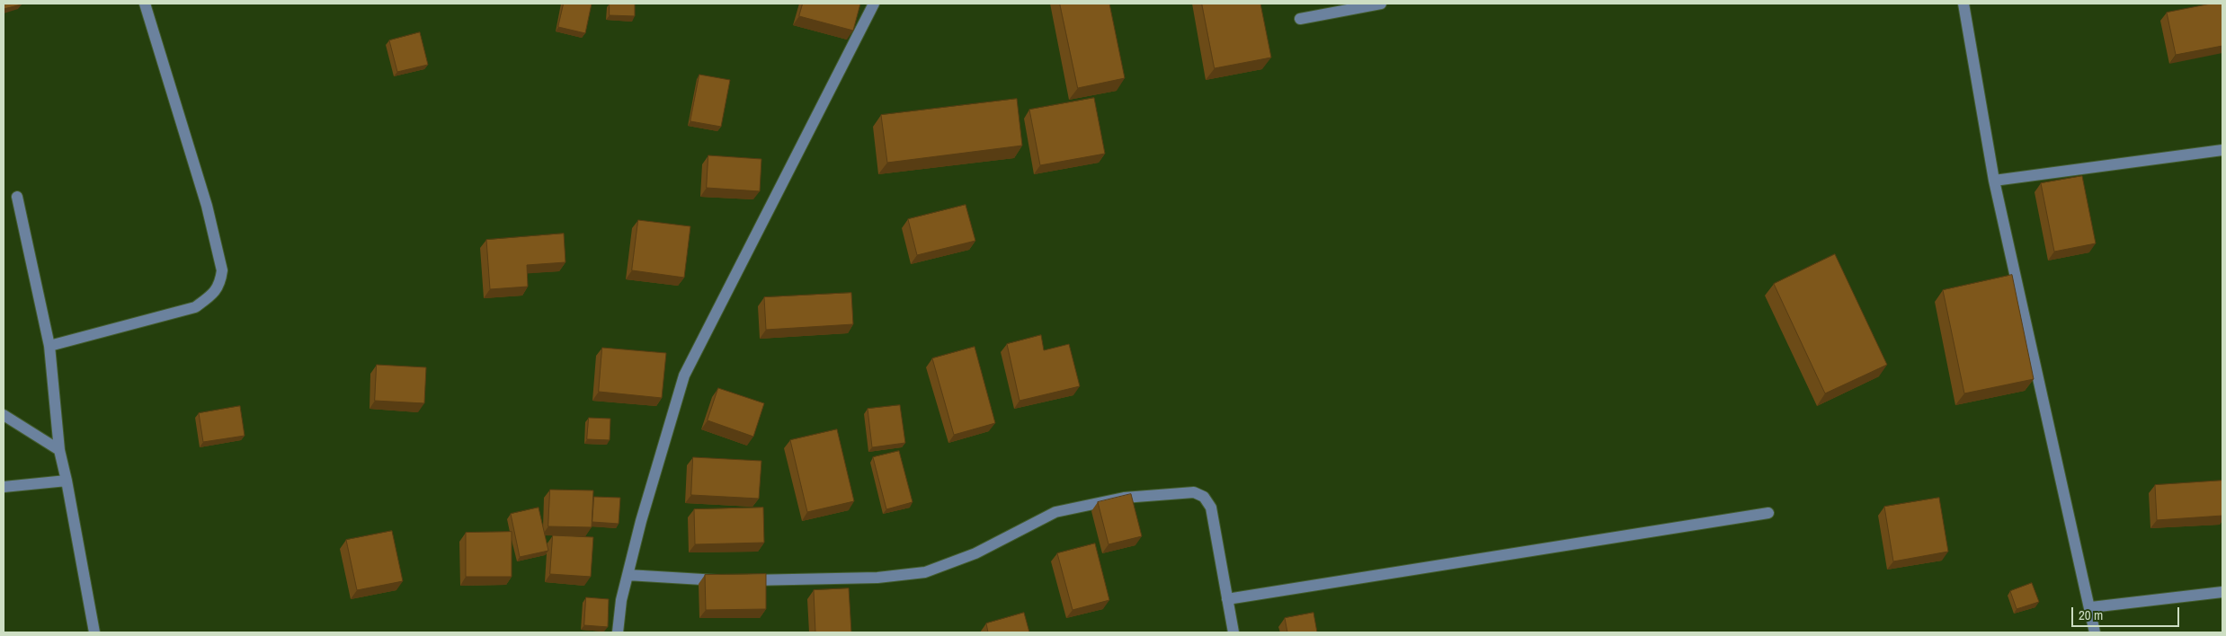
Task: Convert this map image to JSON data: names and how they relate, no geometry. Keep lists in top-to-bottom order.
{
  "scale_bar": "20 m"
}
